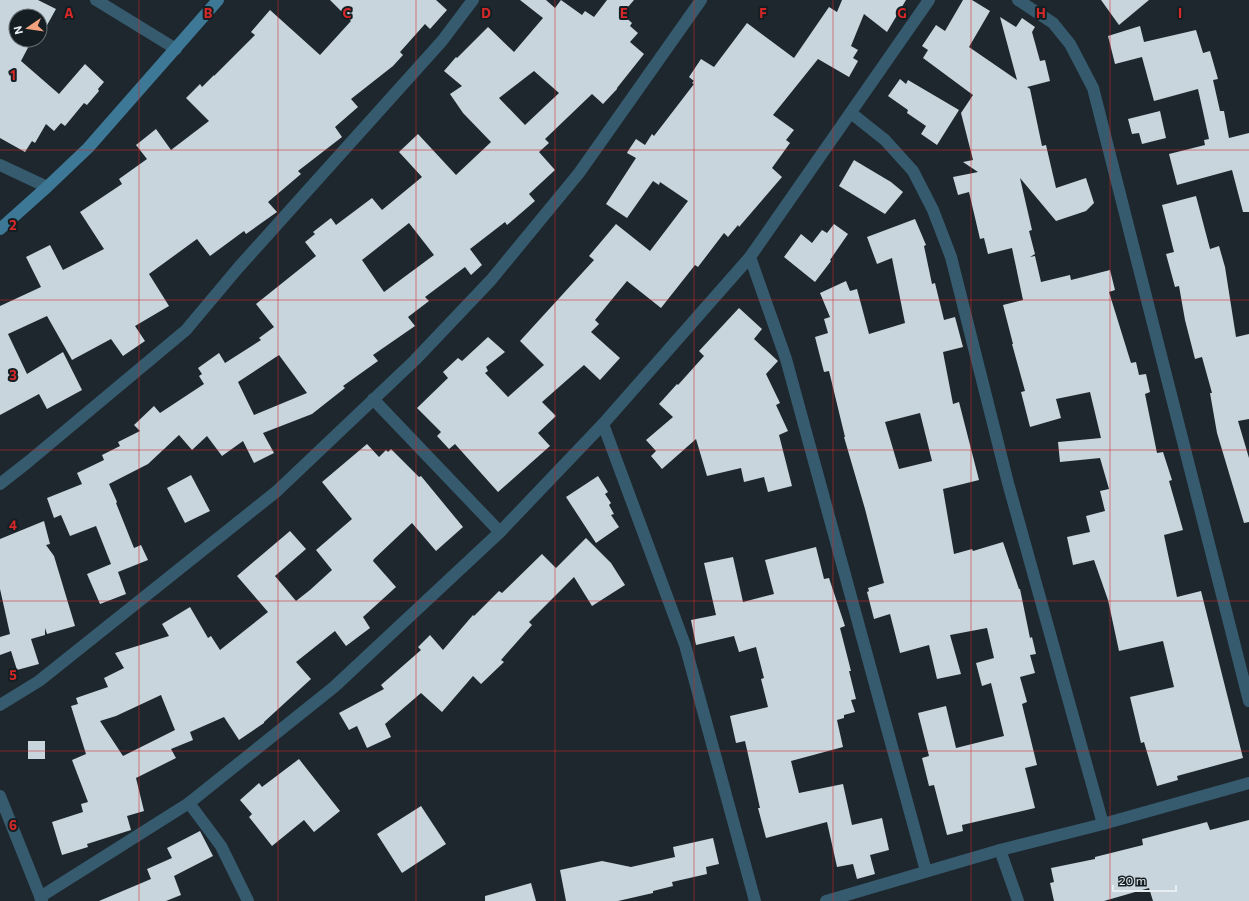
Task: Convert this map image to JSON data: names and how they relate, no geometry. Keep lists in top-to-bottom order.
{
  "scale_bar": "20 m",
  "north": "left",
  "grid": {
    "columns": [
      "A",
      "B",
      "C",
      "D",
      "E",
      "F",
      "G",
      "H",
      "I"
    ],
    "rows": [
      "1",
      "2",
      "3",
      "4",
      "5",
      "6"
    ]
  }
}
